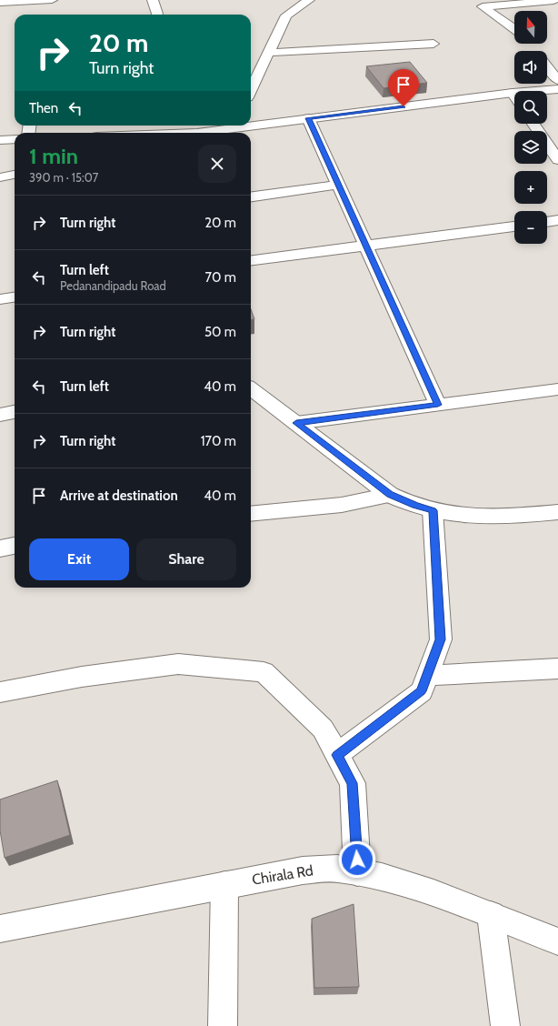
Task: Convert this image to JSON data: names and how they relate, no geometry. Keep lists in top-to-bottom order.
{
  "streets": {
    "street": ["Chirala Rd"]
  },
  "north": "top",
  "page": {
    "map_buttons": ["+", "−"],
    "turn": ["20 m", "Turn right"],
    "then": "Then",
    "heading": ["1 min", "390 m · 15:07"],
    "list": [
      {
        "name": "Turn right",
        "value": "20 m"
      },
      {
        "name": "Turn left",
        "note": "Pedanandipadu Road",
        "value": "70 m"
      },
      {
        "name": "Turn right",
        "value": "50 m"
      },
      {
        "name": "Turn left",
        "value": "40 m"
      },
      {
        "name": "Turn right",
        "value": "170 m"
      },
      {
        "name": "Arrive at destination",
        "value": "40 m"
      }
    ],
    "buttons": ["Exit", "Share"]
  }
}
